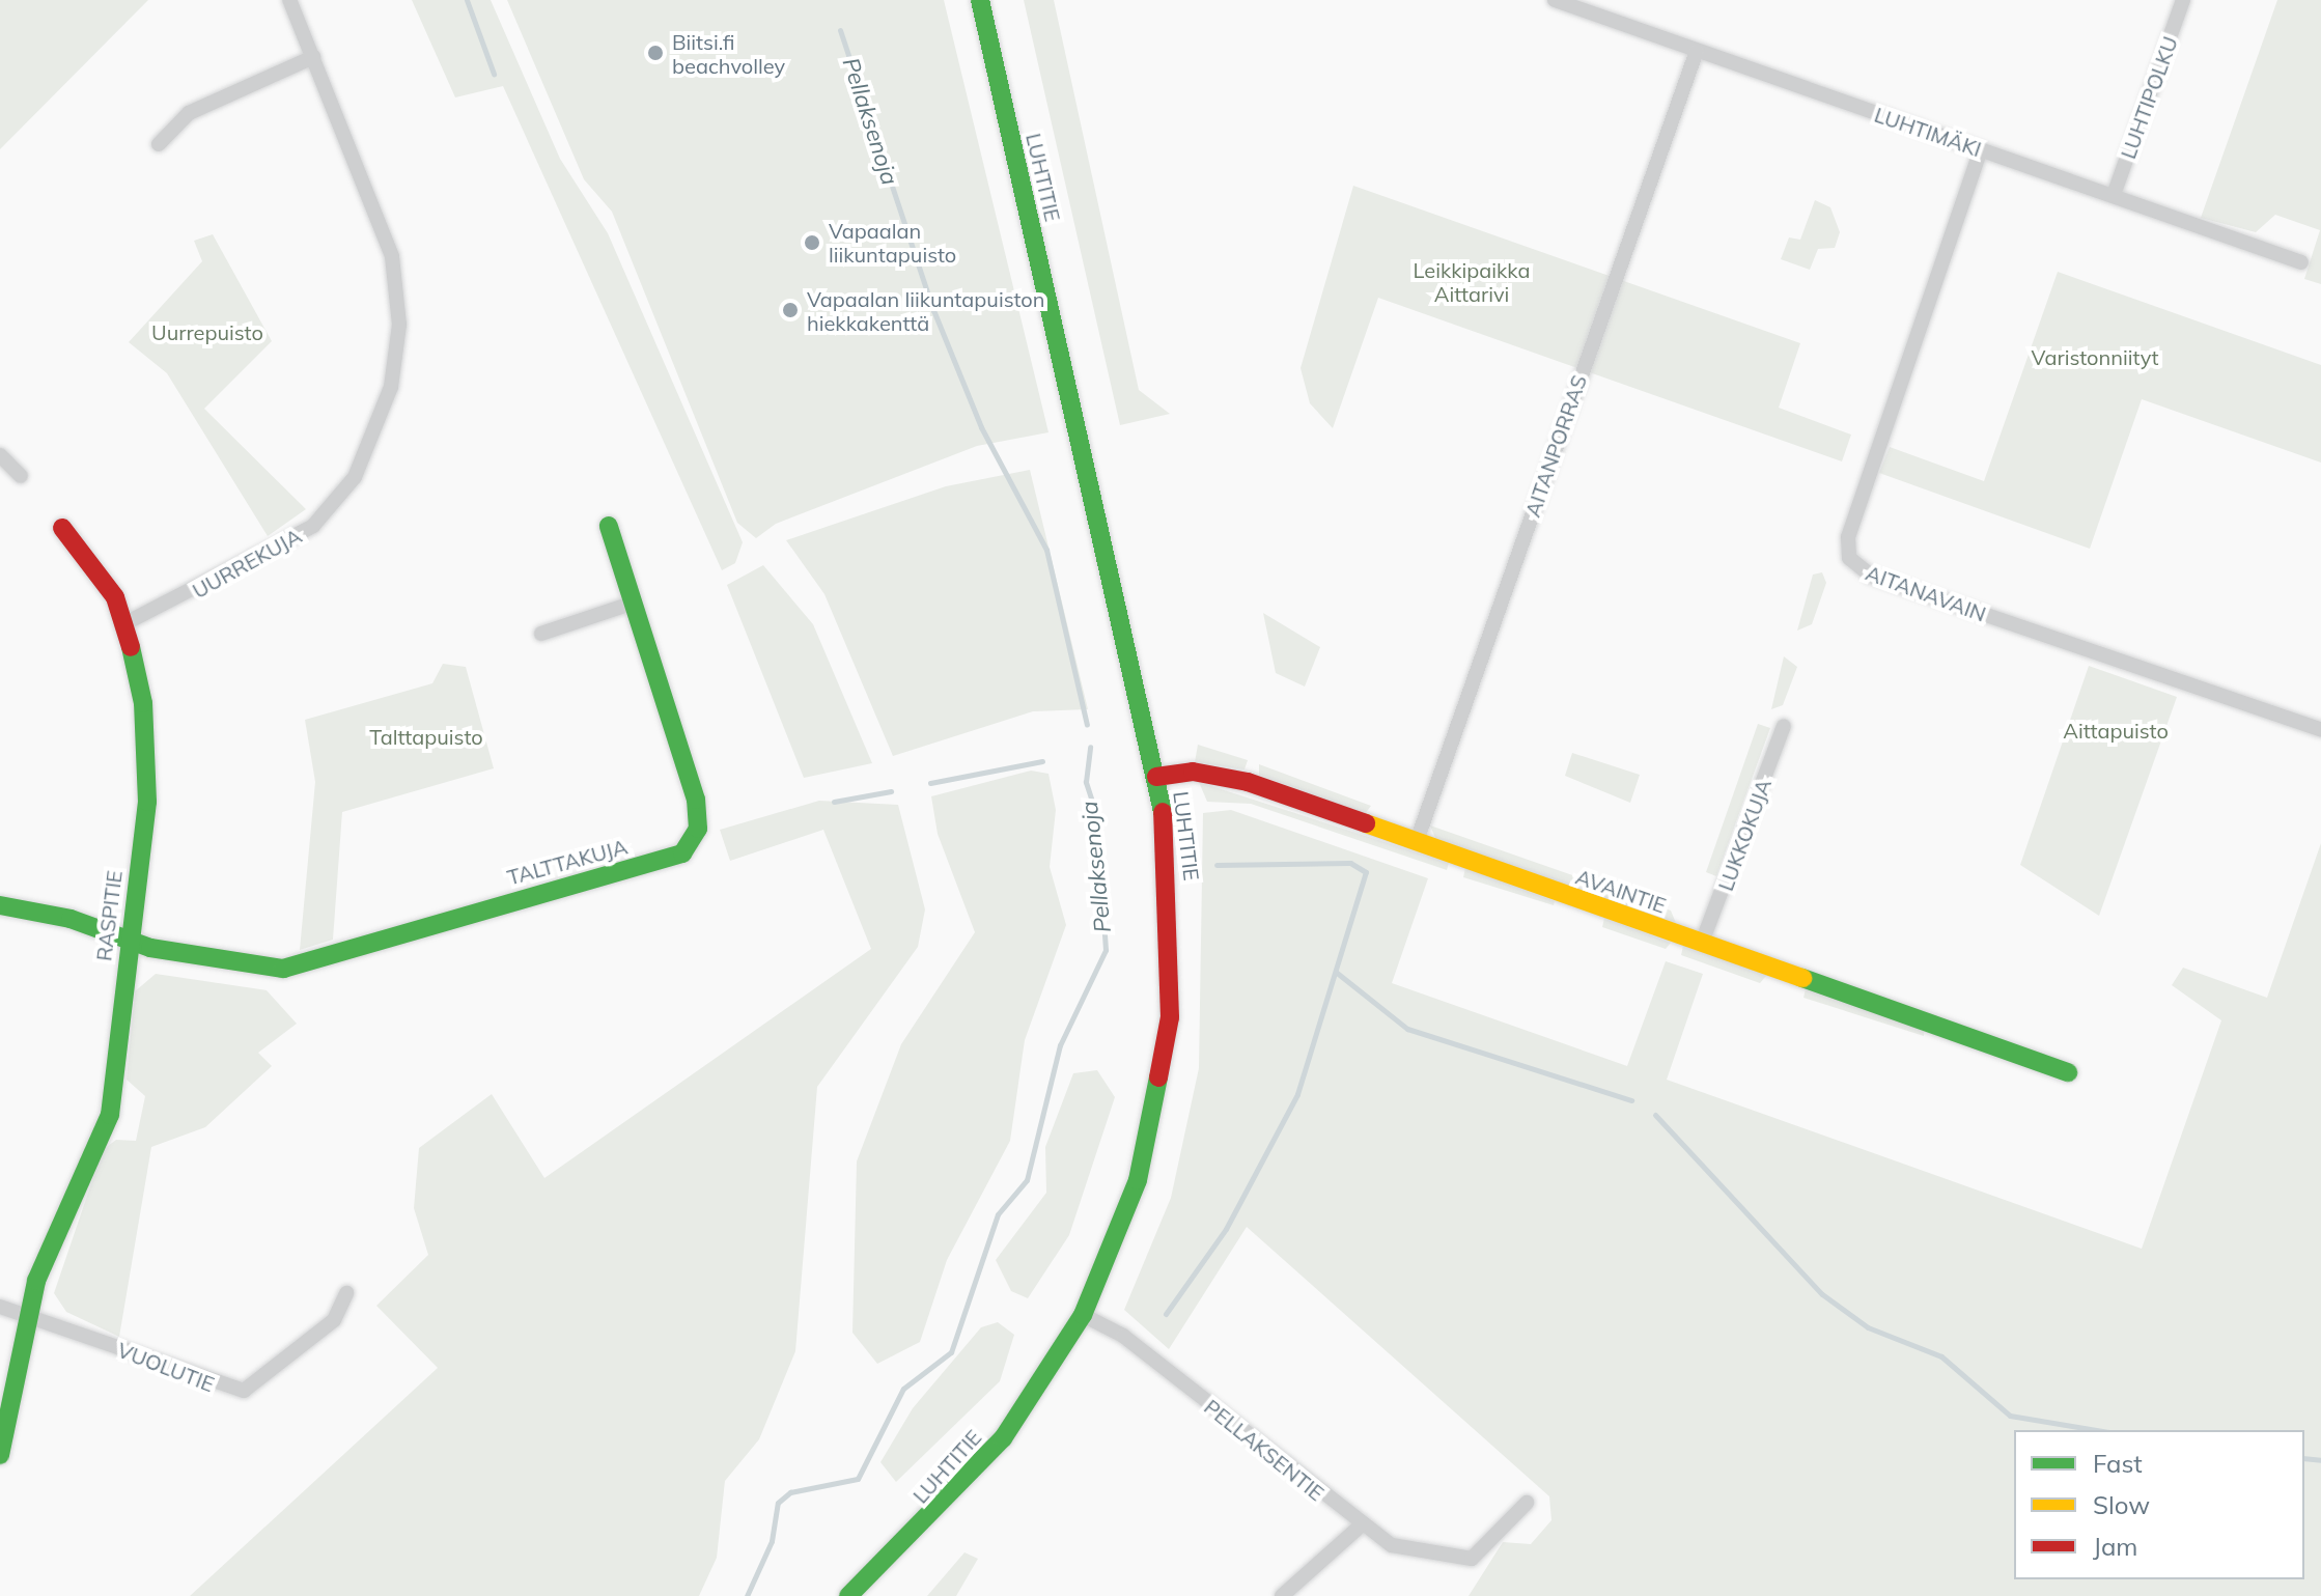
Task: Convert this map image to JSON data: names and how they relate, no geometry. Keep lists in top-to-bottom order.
{
  "streets": {
    "street": [
      "LUHTIPOLKU",
      "LUHTIMÄKI",
      "LUHTITIE",
      "AITANPORRAS",
      "UURREKUJA",
      "AITANAVAIN",
      "LUKKOKUJA",
      "TALTTAKUJA",
      "AVAINTIE",
      "RASPITIE",
      "VUOLUTIE",
      "PELLAKSENTIE"
    ]
  },
  "crossings": [
    ["LUHTIPOLKU", "LUHTIMÄKI"],
    ["LUHTIMÄKI", "AITANPORRAS"],
    ["LUHTIMÄKI", "AITANAVAIN"],
    ["LUHTITIE", "AVAINTIE"],
    ["LUHTITIE", "PELLAKSENTIE"],
    ["AITANPORRAS", "AVAINTIE"],
    ["UURREKUJA", "RASPITIE"],
    ["LUKKOKUJA", "AVAINTIE"],
    ["TALTTAKUJA", "RASPITIE"],
    ["RASPITIE", "VUOLUTIE"]
  ],
  "water": ["Pellaksenoja"],
  "parks": [
    "Leikkipaikka Aittarivi",
    "Uurrepuisto",
    "Varistonniityt",
    "Aittapuisto",
    "Talttapuisto"
  ],
  "places": ["Biitsi.fi beachvolley", "Vapaalan liikuntapuisto", "Vapaalan liikuntapuiston hiekkakenttä"],
  "legend": ["Fast", "Slow", "Jam"]
}
